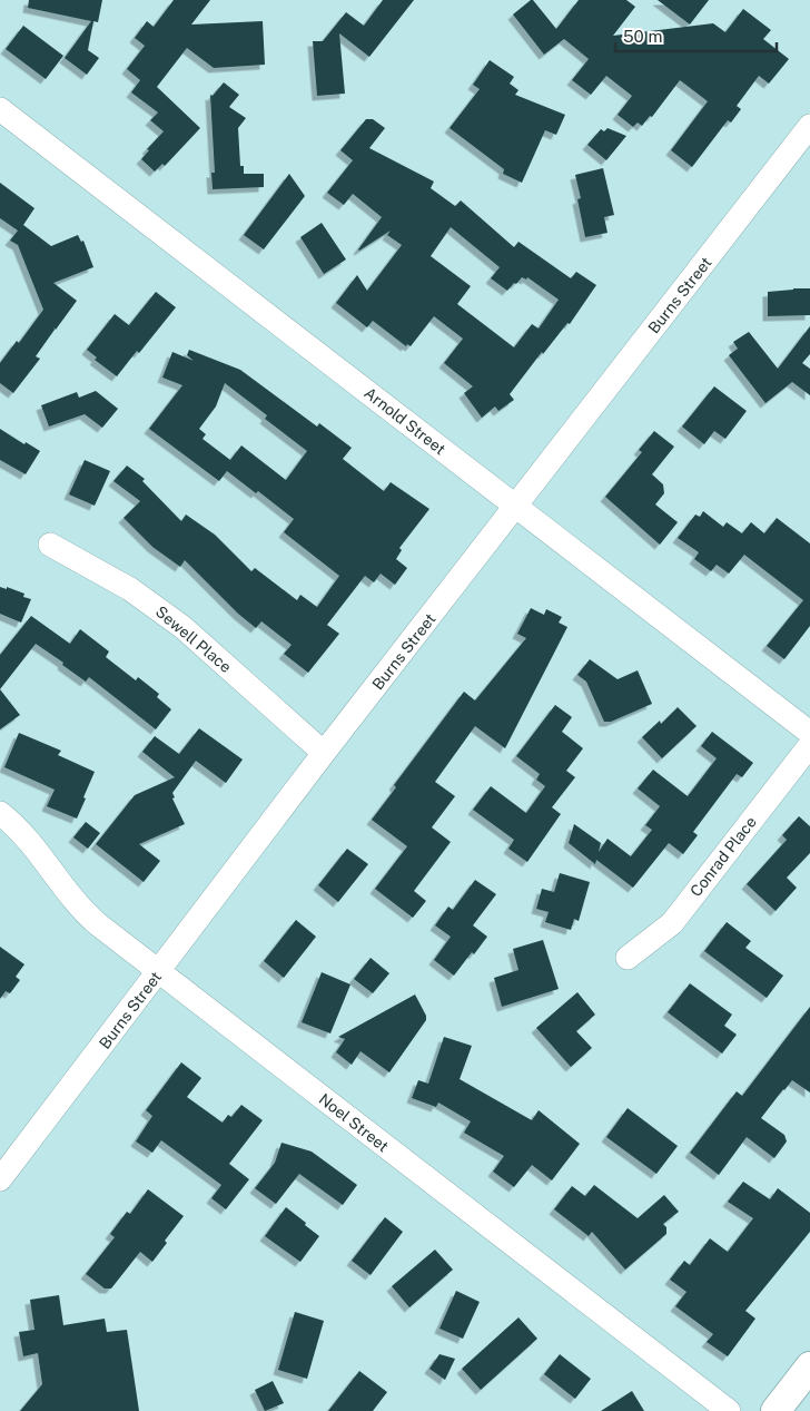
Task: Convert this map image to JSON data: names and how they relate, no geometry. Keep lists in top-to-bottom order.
{
  "streets": {
    "street": [
      "Burns Street",
      "Arnold Street",
      "Sewell Place",
      "Conrad Place",
      "Noel Street"
    ]
  },
  "crossings": [
    ["Burns Street", "Arnold Street"],
    ["Burns Street", "Sewell Place"],
    ["Burns Street", "Noel Street"]
  ],
  "scale_bar": "50 m"
}
